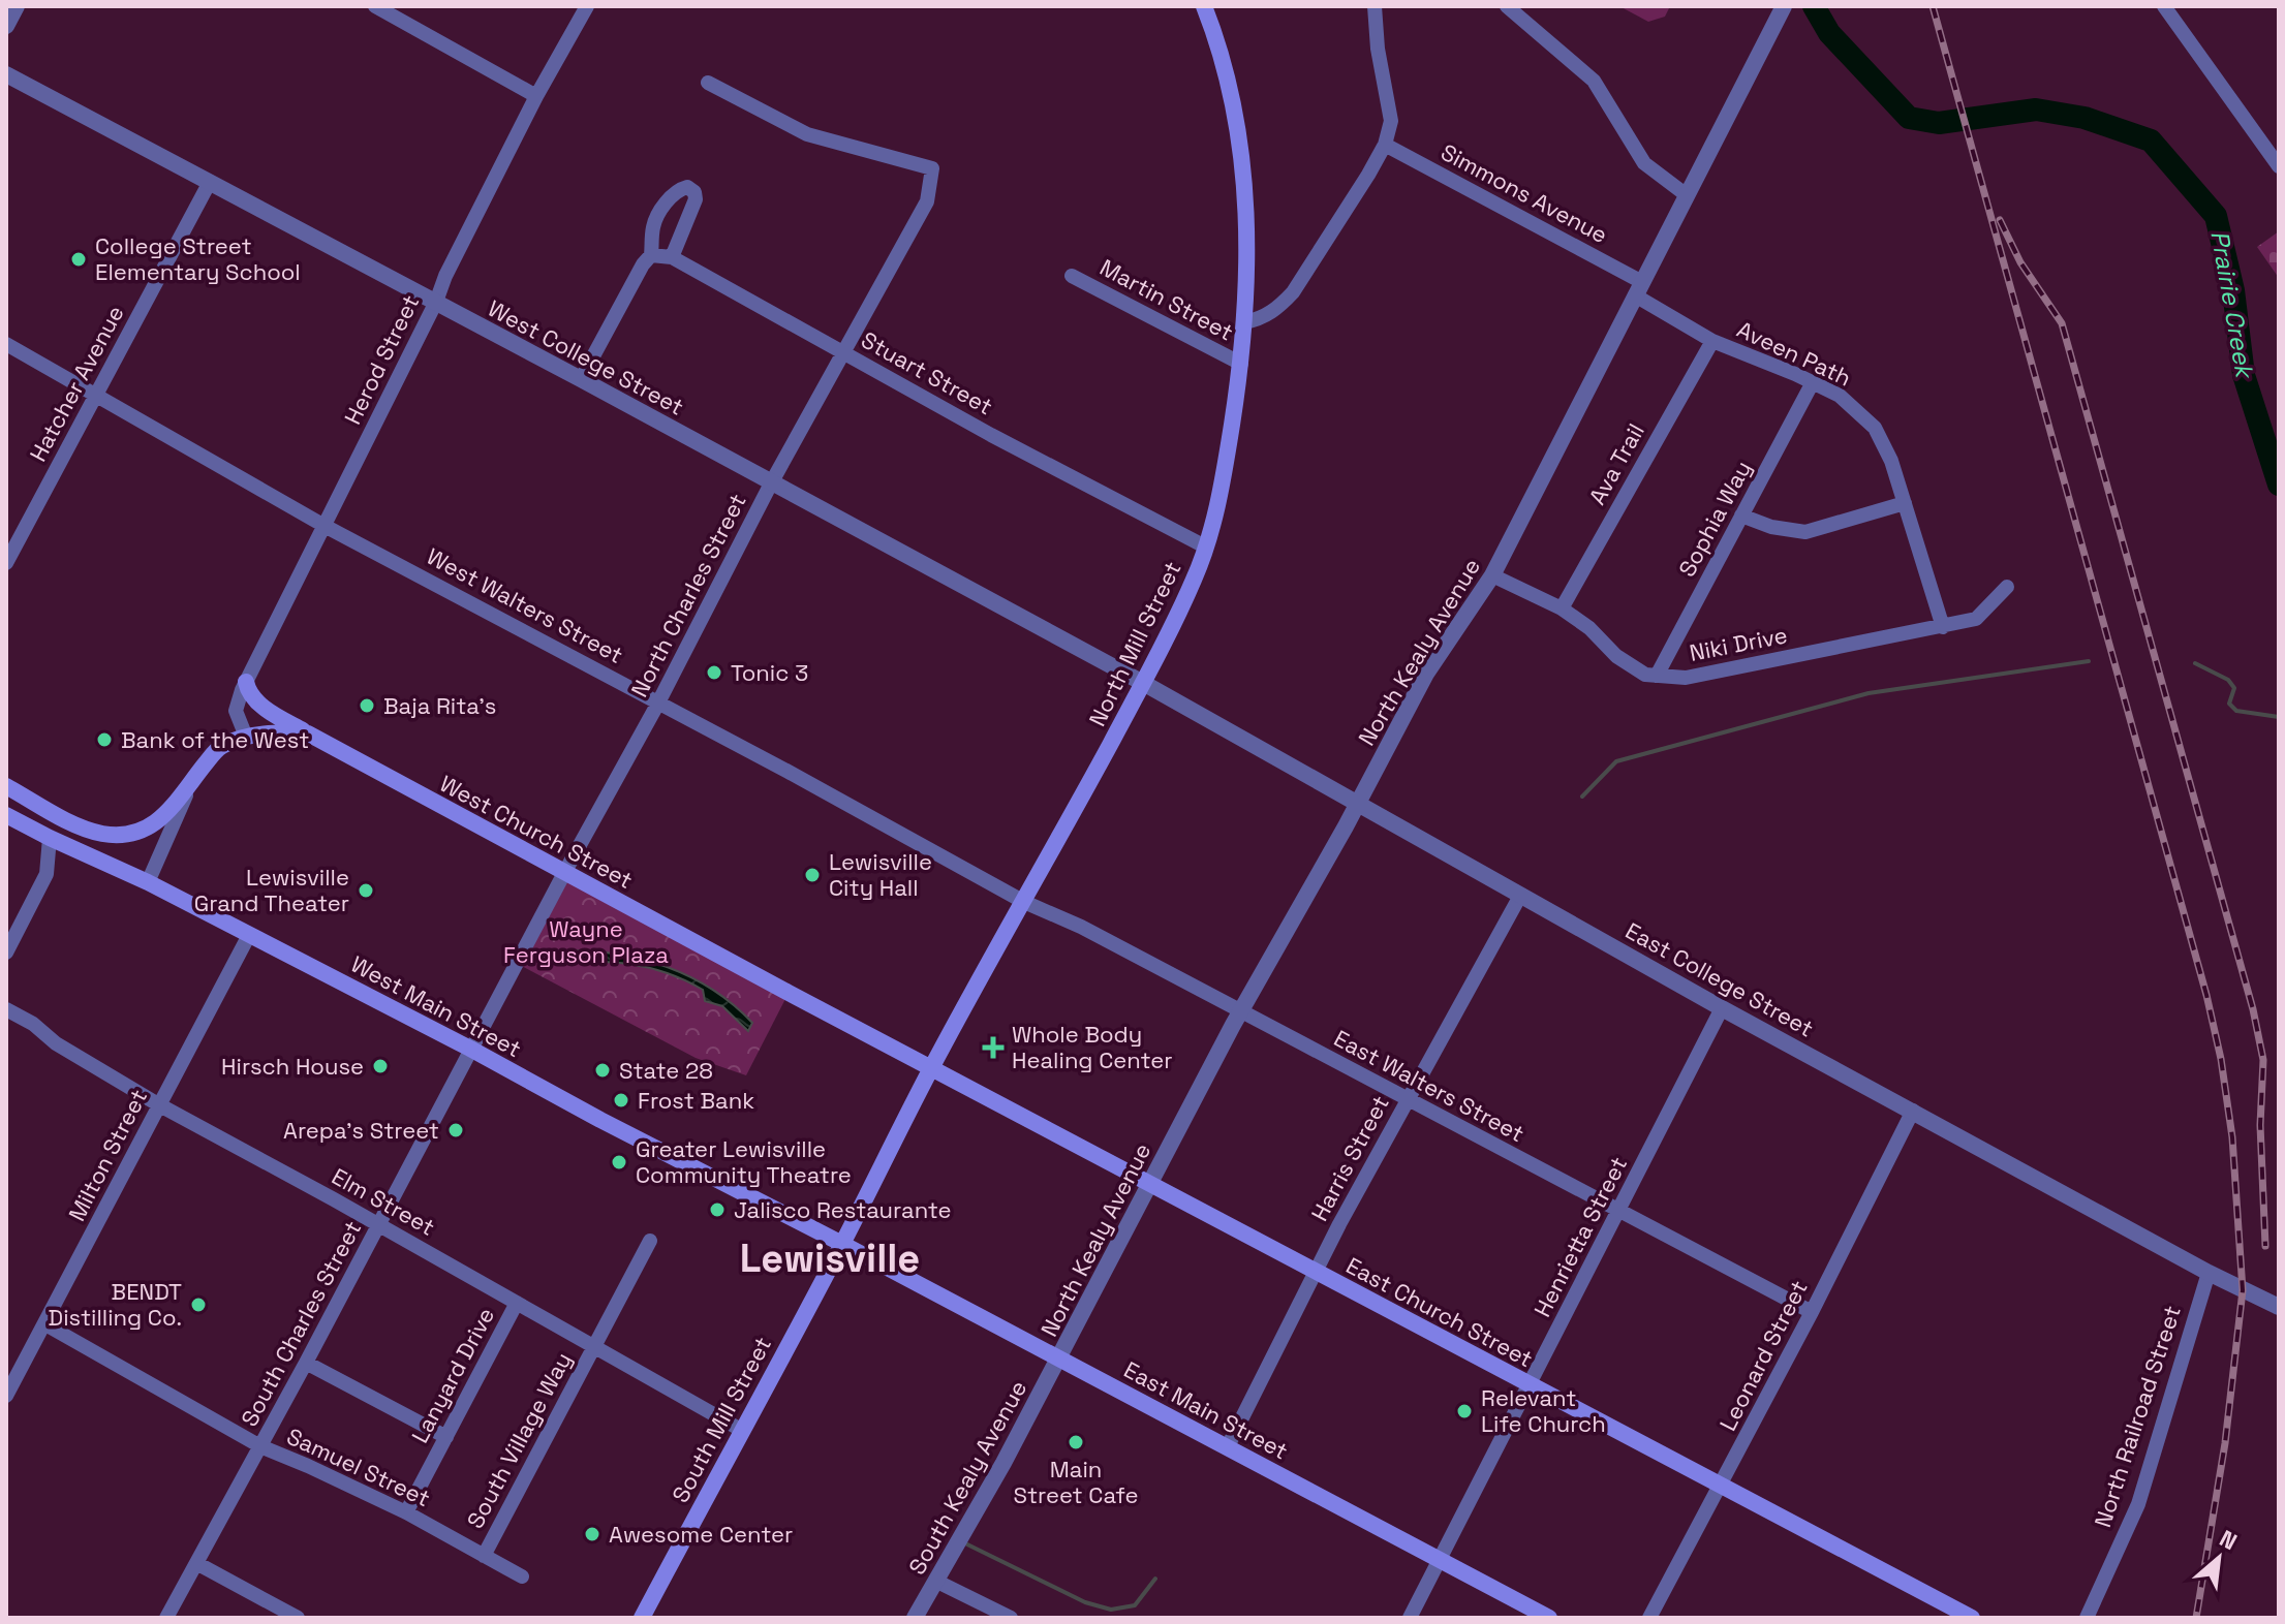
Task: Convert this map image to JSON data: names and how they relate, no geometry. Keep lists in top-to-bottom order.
{
  "streets": {
    "main road": [
      "North Mill Street",
      "West Church Street",
      "West Main Street",
      "East Church Street",
      "East Main Street",
      "South Mill Street"
    ],
    "street": [
      "Simmons Avenue",
      "Martin Street",
      "Aveen Path",
      "West College Street",
      "Herod Street",
      "Stuart Street",
      "Hatcher Avenue",
      "Ava Trail",
      "Sophia Way",
      "North Charles Street",
      "West Walters Street",
      "Niki Drive",
      "North Kealy Avenue",
      "East College Street",
      "East Walters Street",
      "Milton Street",
      "Harris Street",
      "Elm Street",
      "Henrietta Street",
      "South Charles Street",
      "Leonard Street",
      "Lanyard Drive",
      "North Railroad Street",
      "South Village Way",
      "Samuel Street",
      "South Kealy Avenue"
    ]
  },
  "crossings": [
    ["Simmons Avenue", "Aveen Path"],
    ["Simmons Avenue", "North Kealy Avenue"],
    ["Martin Street", "North Mill Street"],
    ["Aveen Path", "Ava Trail"],
    ["Aveen Path", "Sophia Way"],
    ["Aveen Path", "Niki Drive"],
    ["Aveen Path", "North Kealy Avenue"],
    ["West College Street", "Herod Street"],
    ["West College Street", "Hatcher Avenue"],
    ["West College Street", "North Charles Street"],
    ["West College Street", "North Mill Street"],
    ["West College Street", "East College Street"],
    ["Herod Street", "West Walters Street"],
    ["Herod Street", "West Church Street"],
    ["Stuart Street", "North Charles Street"],
    ["Stuart Street", "North Mill Street"],
    ["Hatcher Avenue", "West Walters Street"],
    ["Ava Trail", "Niki Drive"],
    ["Sophia Way", "Niki Drive"],
    ["North Charles Street", "West Walters Street"],
    ["North Charles Street", "West Church Street"],
    ["North Charles Street", "West Main Street"],
    ["North Charles Street", "South Charles Street"],
    ["West Walters Street", "North Mill Street"],
    ["West Walters Street", "East Walters Street"],
    ["North Mill Street", "West Church Street"],
    ["North Mill Street", "East College Street"],
    ["North Mill Street", "West Main Street"],
    ["North Mill Street", "East Walters Street"],
    ["North Mill Street", "East Church Street"],
    ["North Mill Street", "East Main Street"],
    ["North Mill Street", "South Mill Street"],
    ["Niki Drive", "North Kealy Avenue"],
    ["North Kealy Avenue", "East College Street"],
    ["North Kealy Avenue", "East Walters Street"],
    ["North Kealy Avenue", "East Church Street"],
    ["North Kealy Avenue", "East Main Street"],
    ["North Kealy Avenue", "South Kealy Avenue"],
    ["West Church Street", "East Church Street"],
    ["East College Street", "Harris Street"],
    ["East College Street", "Henrietta Street"],
    ["East College Street", "Leonard Street"],
    ["East College Street", "North Railroad Street"],
    ["West Main Street", "Milton Street"],
    ["West Main Street", "South Charles Street"],
    ["West Main Street", "East Main Street"],
    ["West Main Street", "South Mill Street"],
    ["East Walters Street", "Harris Street"],
    ["East Walters Street", "Henrietta Street"],
    ["East Walters Street", "Leonard Street"],
    ["Milton Street", "Elm Street"],
    ["Milton Street", "Samuel Street"],
    ["Harris Street", "East Church Street"],
    ["Harris Street", "East Main Street"],
    ["Elm Street", "South Charles Street"],
    ["Elm Street", "Lanyard Drive"],
    ["Elm Street", "South Mill Street"],
    ["Elm Street", "South Village Way"],
    ["Henrietta Street", "East Church Street"],
    ["Henrietta Street", "East Main Street"],
    ["East Church Street", "Leonard Street"],
    ["South Charles Street", "Samuel Street"],
    ["Lanyard Drive", "Samuel Street"],
    ["East Main Street", "South Mill Street"],
    ["East Main Street", "South Kealy Avenue"],
    ["South Village Way", "Samuel Street"]
  ],
  "districts": ["Lewisville"],
  "water": ["Prairie Creek"],
  "parks": ["Wayne Ferguson Plaza"],
  "places": {
    "other": [
      "College Street Elementary School",
      "Tonic 3",
      "Baja Rita's",
      "Bank of the West",
      "Lewisville City Hall",
      "Lewisville Grand Theater",
      "Hirsch House",
      "State 28",
      "Frost Bank",
      "Arepa's Street",
      "Greater Lewisville Community Theatre",
      "Jalisco Restaurante",
      "BENDT Distilling Co.",
      "Relevant Life Church",
      "Main Street Cafe",
      "Awesome Center"
    ],
    "health": ["Whole Body Healing Center"]
  },
  "north": "top right"
}
